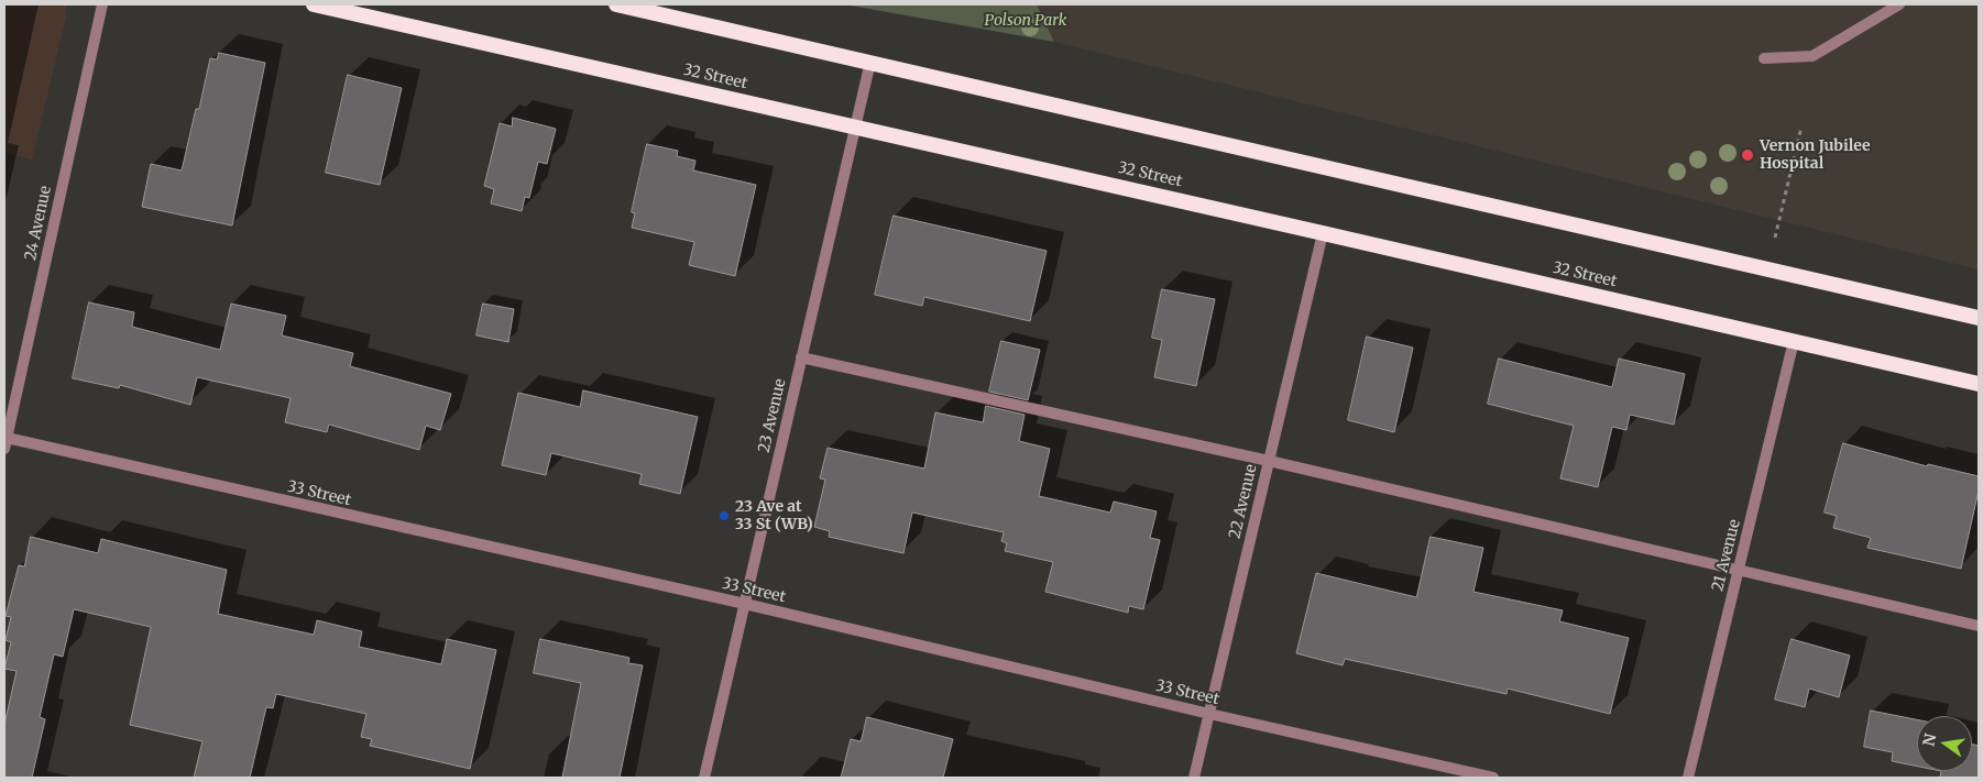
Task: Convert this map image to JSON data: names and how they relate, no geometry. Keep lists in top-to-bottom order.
{
  "streets": {
    "highway": ["32 Street"],
    "street": [
      "24 Avenue",
      "23 Avenue",
      "33 Street",
      "22 Avenue",
      "21 Avenue"
    ]
  },
  "crossings": [
    ["32 Street", "23 Avenue"],
    ["32 Street", "22 Avenue"],
    ["32 Street", "21 Avenue"],
    ["24 Avenue", "33 Street"],
    ["23 Avenue", "33 Street"],
    ["33 Street", "22 Avenue"]
  ],
  "parks": ["Polson Park"],
  "places": ["Vernon Jubilee Hospital", "23 Ave at 33 St (WB)"],
  "north": "left"
}
